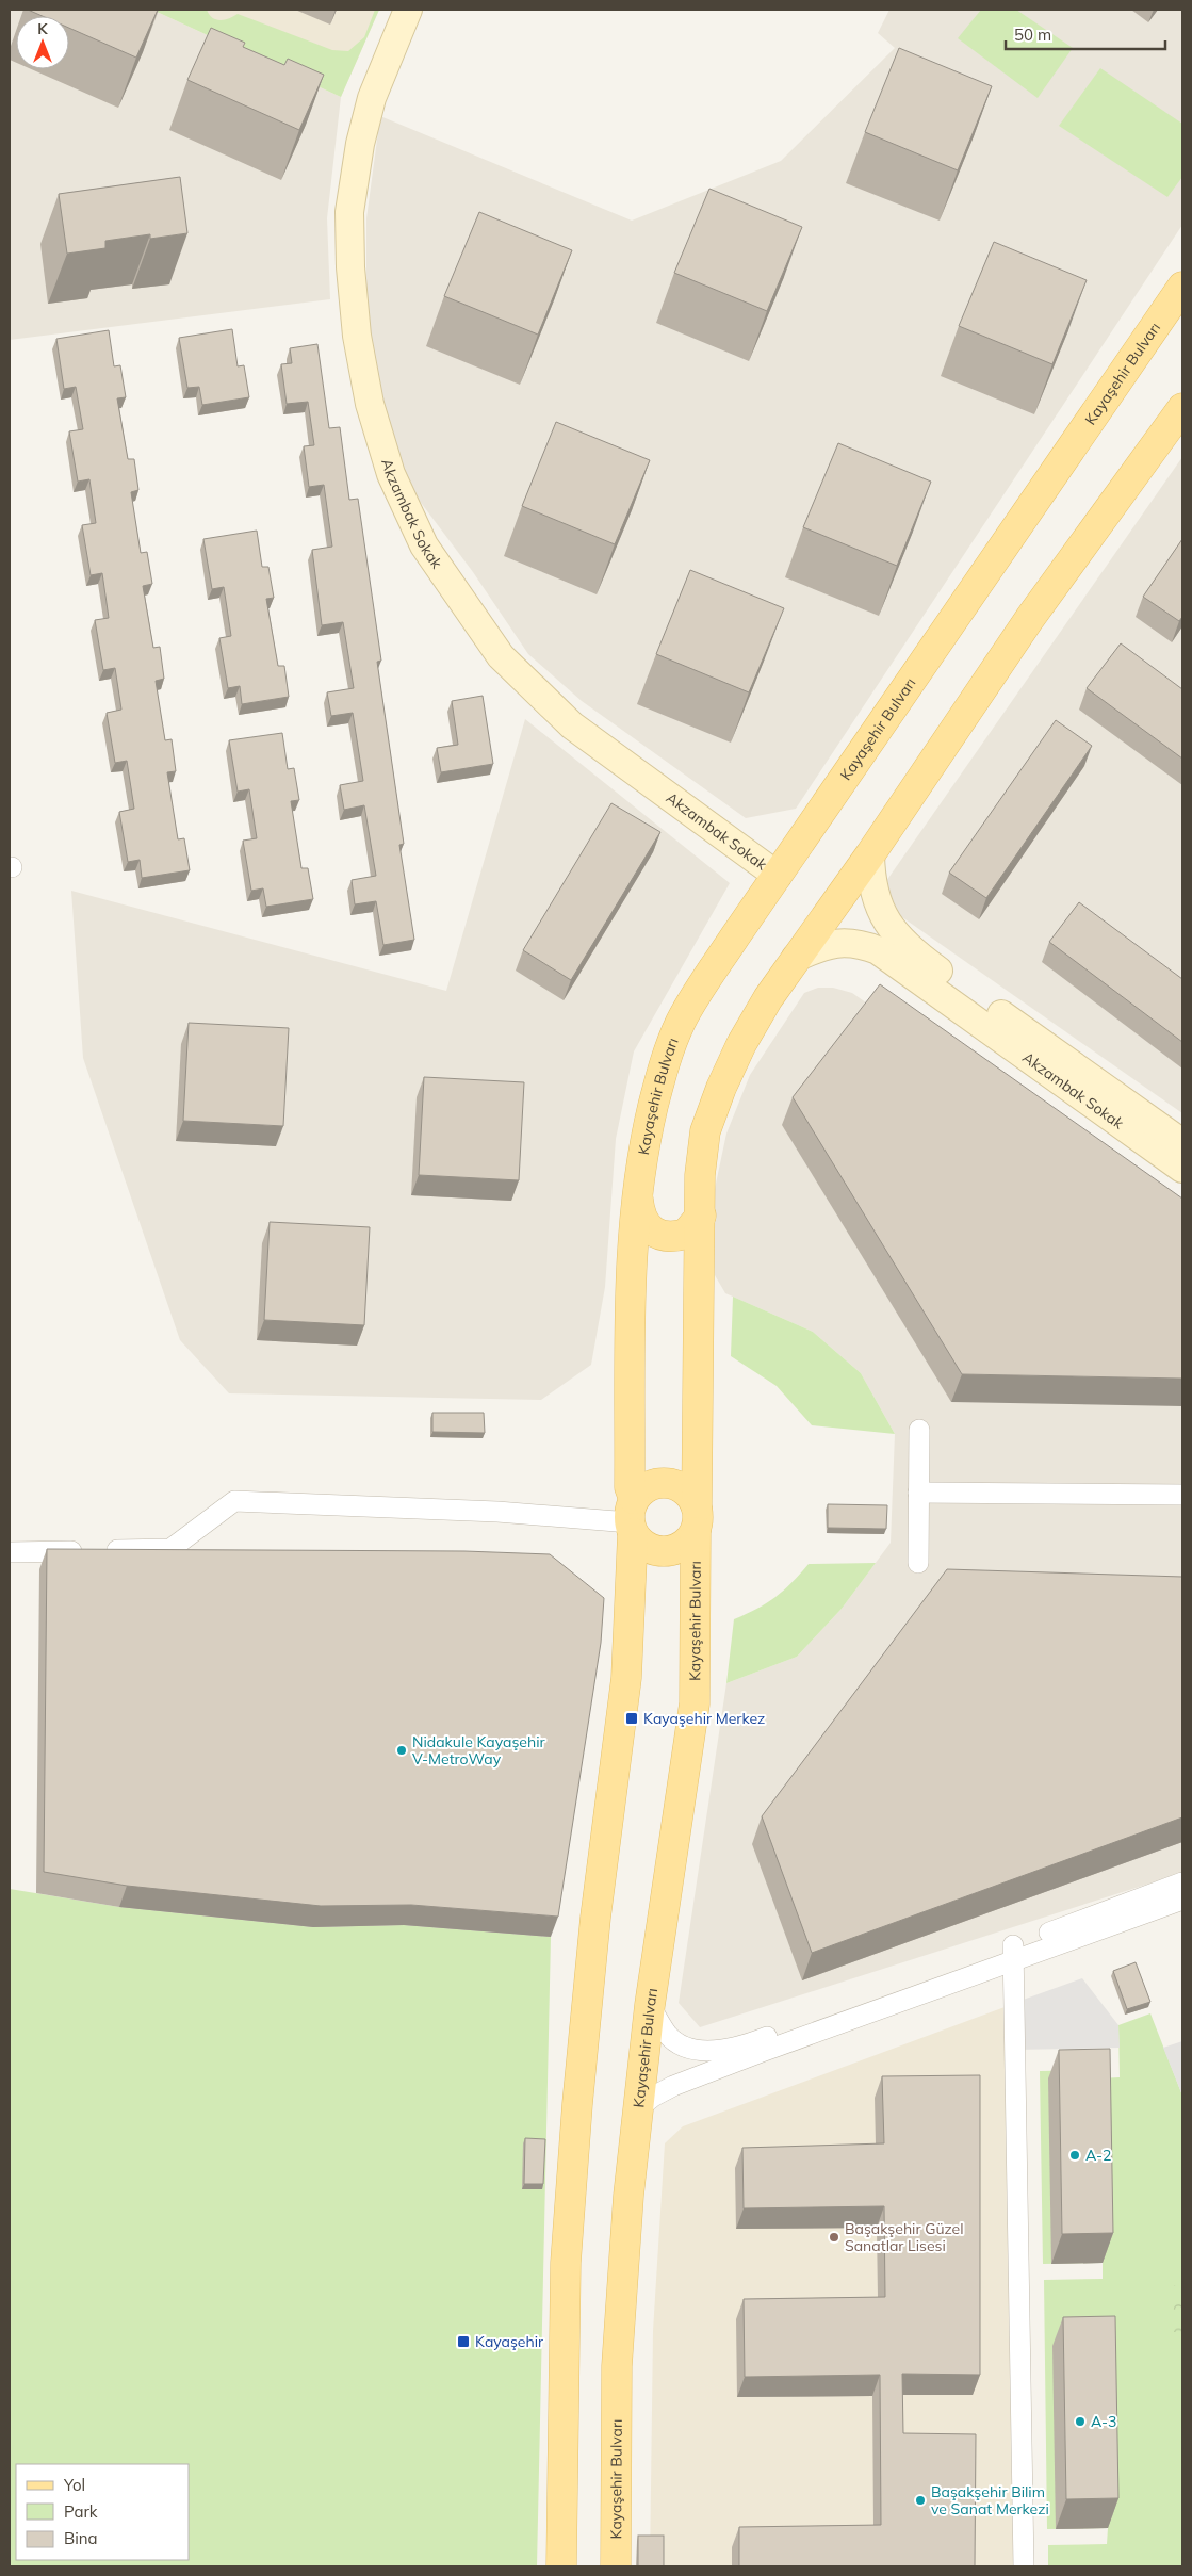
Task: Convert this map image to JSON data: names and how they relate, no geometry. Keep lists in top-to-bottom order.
{
  "streets": {
    "main road": ["Kayaşehir Bulvarı"],
    "street": ["Akzambak Sokak"]
  },
  "crossings": [
    ["Kayaşehir Bulvarı", "Akzambak Sokak"]
  ],
  "places": {
    "transit": ["Kayaşehir Merkez", "Kayaşehir"],
    "other": [
      "Nidakule Kayaşehir V-MetroWay",
      "A-2",
      "Başakşehir Güzel Sanatlar Lisesi",
      "A-3",
      "Başakşehir Bilim ve Sanat Merkezi"
    ]
  },
  "legend": ["Yol", "Park", "Bina"],
  "scale_bar": "50 m",
  "north": "top"
}
